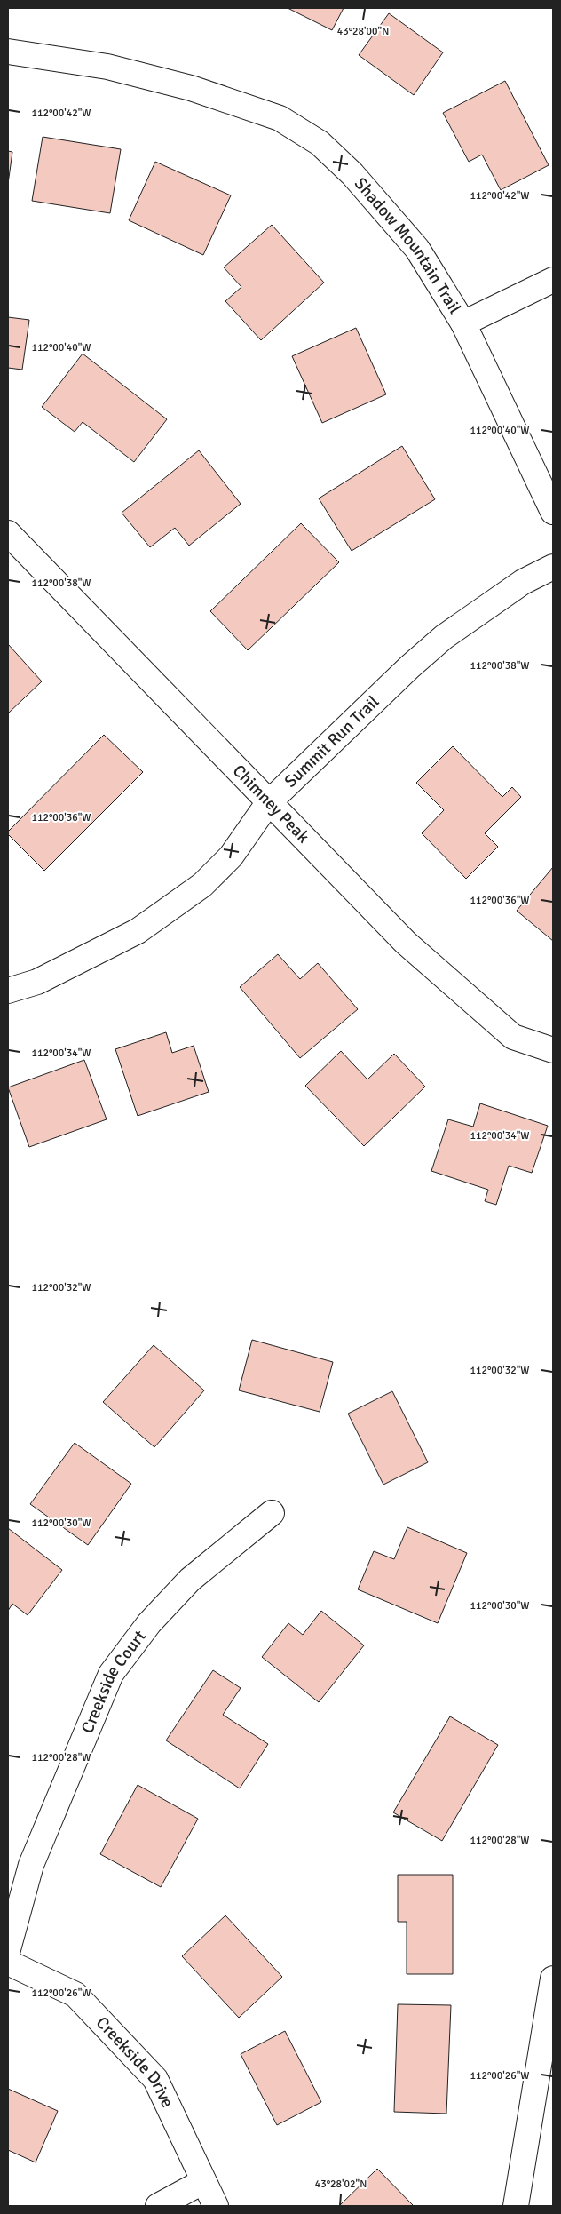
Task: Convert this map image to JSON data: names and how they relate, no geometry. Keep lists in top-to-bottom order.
{
  "streets": {
    "street": [
      "Shadow Mountain Trail",
      "Summit Run Trail",
      "Chimney Peak",
      "Creekside Court",
      "Creekside Drive"
    ]
  },
  "crossings": [
    ["Summit Run Trail", "Chimney Peak"]
  ],
  "coordinates": [
    "43°28'00\"N",
    "112°00'42\"W",
    "112°00'40\"W",
    "112°00'38\"W",
    "112°00'36\"W",
    "112°00'34\"W",
    "112°00'32\"W",
    "112°00'30\"W",
    "112°00'28\"W",
    "112°00'26\"W",
    "43°28'02\"N"
  ]
}
